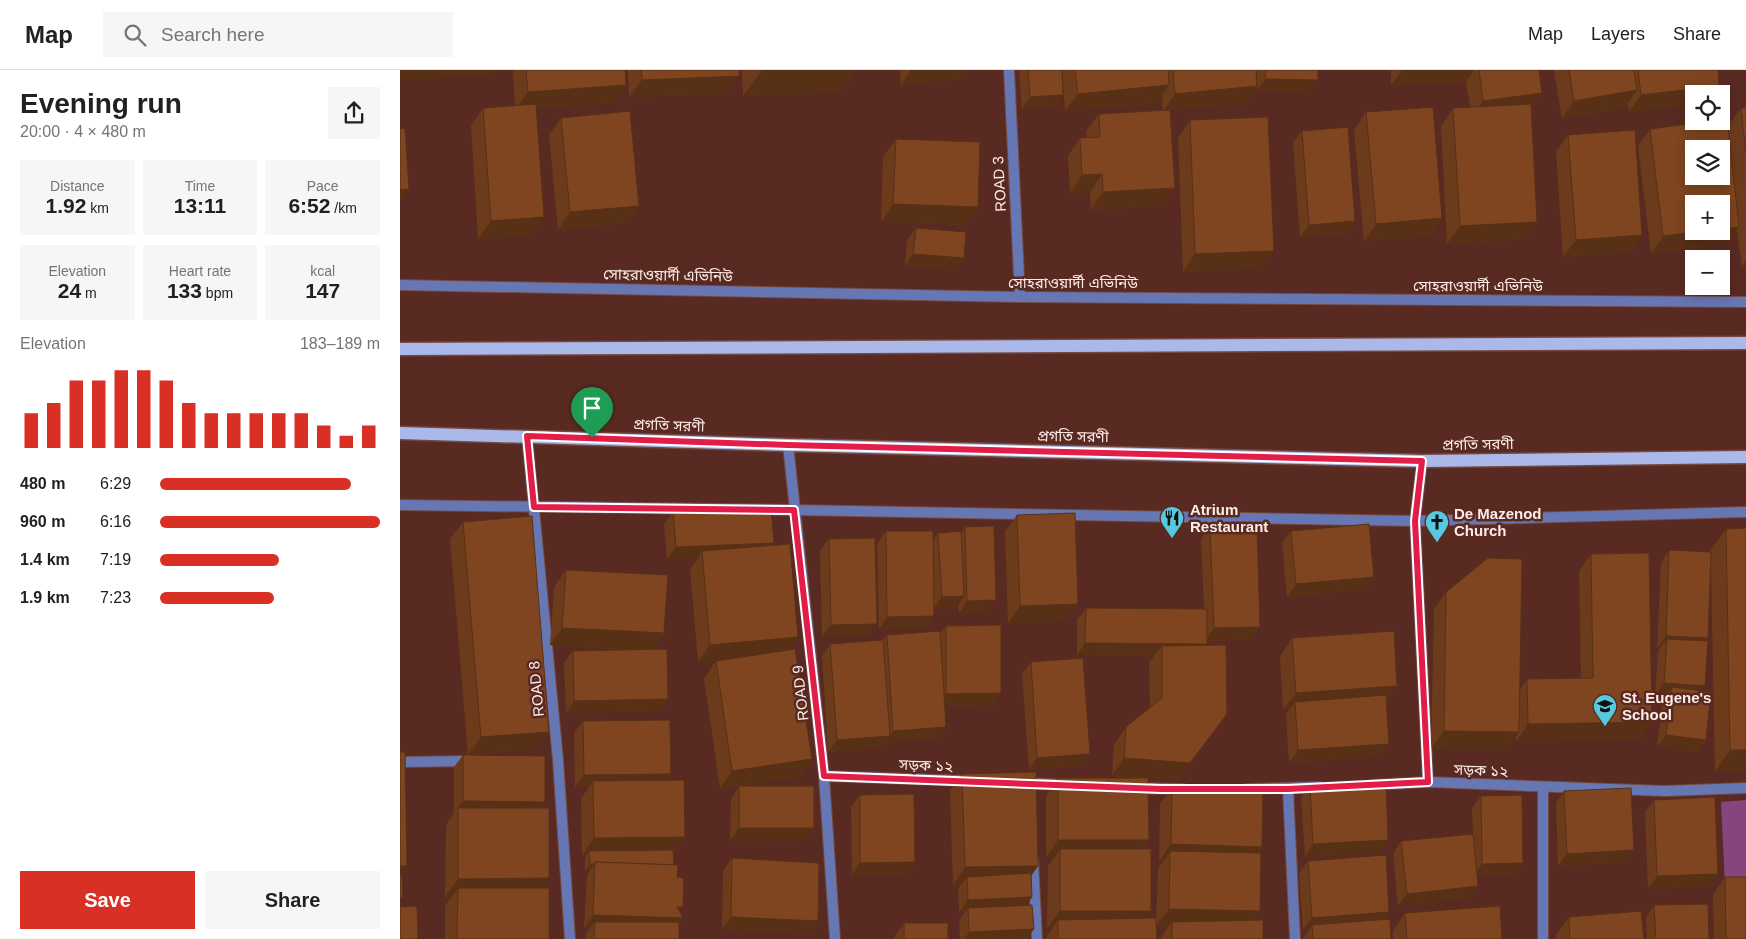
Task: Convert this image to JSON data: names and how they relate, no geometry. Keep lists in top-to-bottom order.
{
  "streets": {
    "main road": ["প্রগতি সরণী"],
    "street": [
      "ROAD 3",
      "সোহরাওয়ার্দী এভিনিউ",
      "ROAD 8",
      "ROAD 9",
      "সড়ক ১২"
    ]
  },
  "crossings": [
    ["ROAD 3", "সোহরাওয়ার্দী এভিনিউ"],
    ["প্রগতি সরণী", "ROAD 8"],
    ["প্রগতি সরণী", "ROAD 9"],
    ["ROAD 9", "সড়ক ১২"]
  ],
  "places": {
    "restaurant": ["Atrium Restaurant"],
    "church": ["De Mazenod Church"],
    "school or university": ["St. Eugene's School"]
  },
  "page": {
    "header": "Map",
    "search": "Search here",
    "nav": ["Map", "Layers", "Share"],
    "heading": ["Evening run", "20:00 · 4 × 480 m"],
    "map_buttons": ["+", "−"],
    "stats": [
      ["Distance", "1.92 km"],
      ["Time", "13:11"],
      ["Pace", "6:52 /km"],
      ["Elevation", "24 m"],
      ["Heart rate", "133 bpm"],
      ["kcal", "147"]
    ],
    "chart": ["Elevation", "183–189 m"],
    "list": [
      {
        "name": "480 m",
        "note": "6:29"
      },
      {
        "name": "960 m",
        "note": "6:16"
      },
      {
        "name": "1.4 km",
        "note": "7:19"
      },
      {
        "name": "1.9 km",
        "note": "7:23"
      }
    ],
    "buttons": ["Save", "Share"]
  }
}
